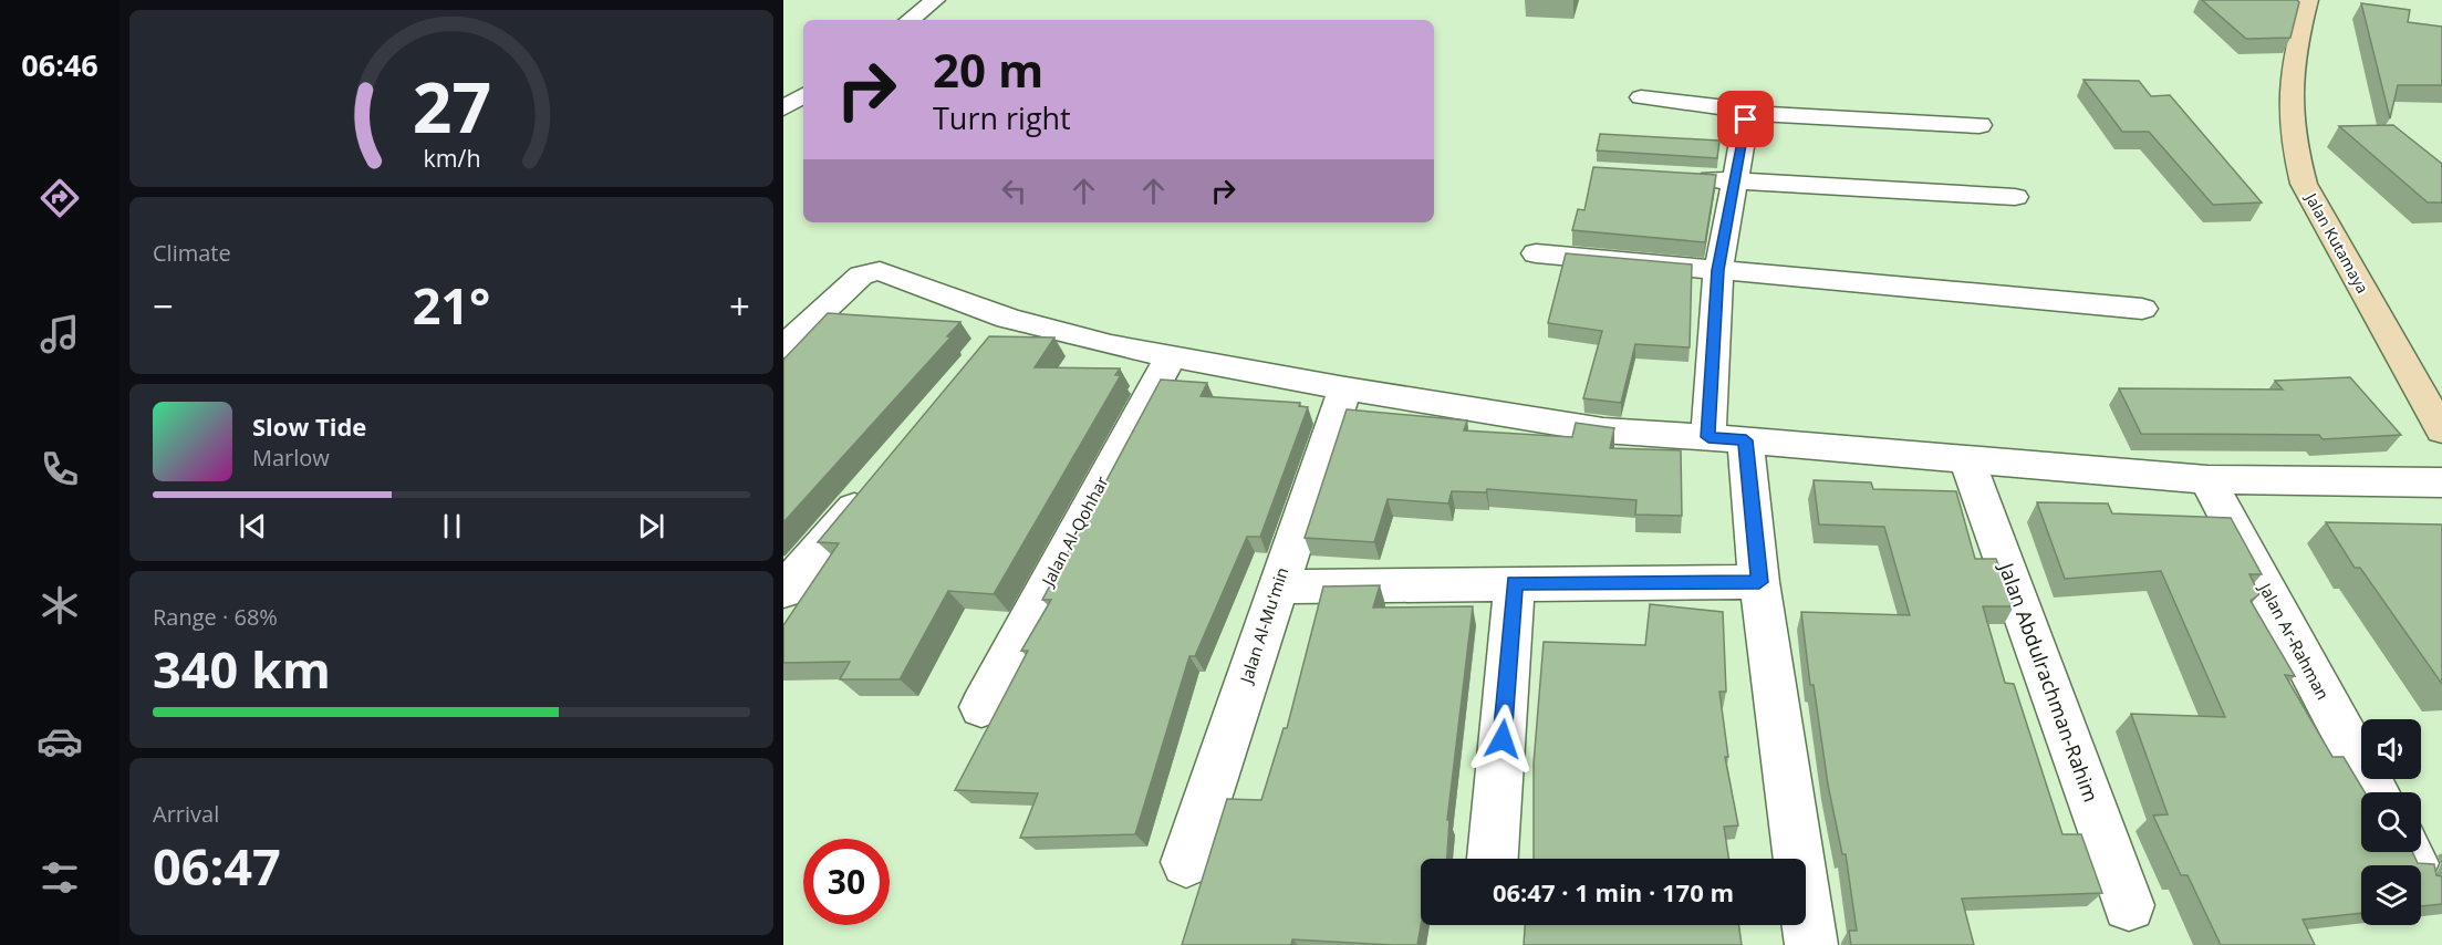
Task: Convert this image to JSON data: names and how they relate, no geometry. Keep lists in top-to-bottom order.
{
  "streets": {
    "main road": ["Jalan Kutamaya"],
    "street": [
      "Jalan Al-Qohhar",
      "Jalan Al-Mu'min",
      "Jalan Ar-Rahman",
      "Jalan Abdulrachman-Rahim"
    ]
  },
  "page": {
    "tabs": "06:46",
    "turn": ["20 m", "Turn right"],
    "tile": [
      "Climate",
      ["Range · 68%", "340 km"],
      ["Arrival", "06:47"]
    ],
    "heat": ["−", "21°", "+"],
    "song": ["Slow Tide", "Marlow"],
    "limit": "30",
    "trip": "06:47 · 1 min · 170 m",
    "gauge": ["27", "km/h"]
  }
}
